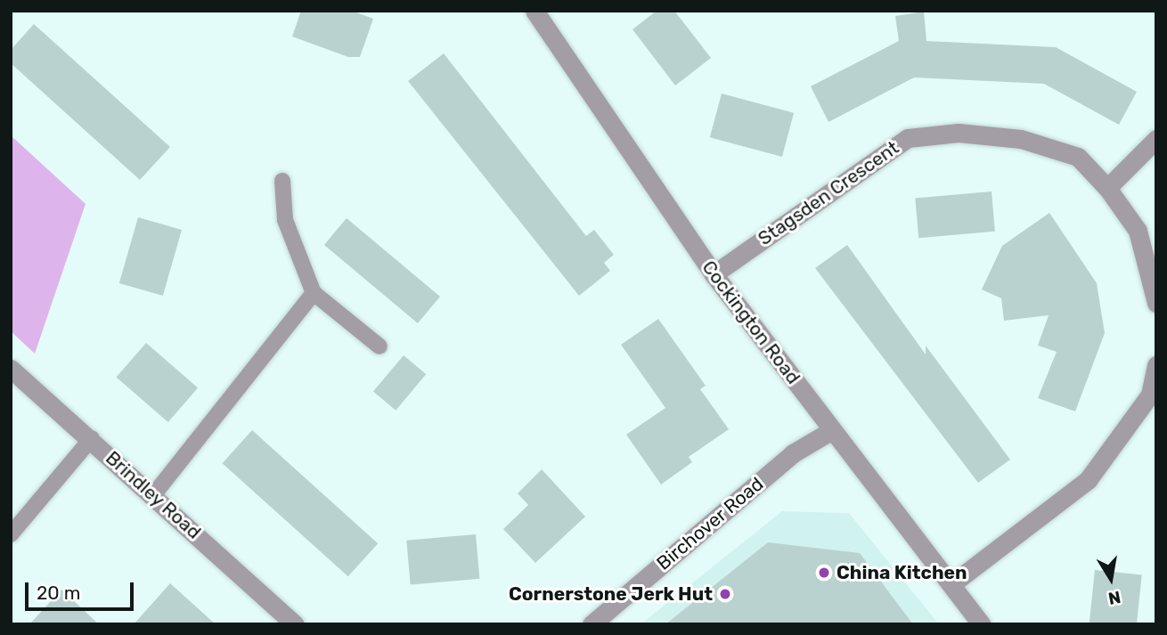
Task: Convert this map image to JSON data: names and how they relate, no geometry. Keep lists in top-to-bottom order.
{
  "streets": {
    "street": [
      "Stagsden Crescent",
      "Cockington Road",
      "Brindley Road",
      "Birchover Road"
    ]
  },
  "crossings": [
    ["Stagsden Crescent", "Cockington Road"],
    ["Cockington Road", "Birchover Road"]
  ],
  "places": ["China Kitchen", "Cornerstone Jerk Hut"],
  "scale_bar": "20 m",
  "north": "bottom"
}
